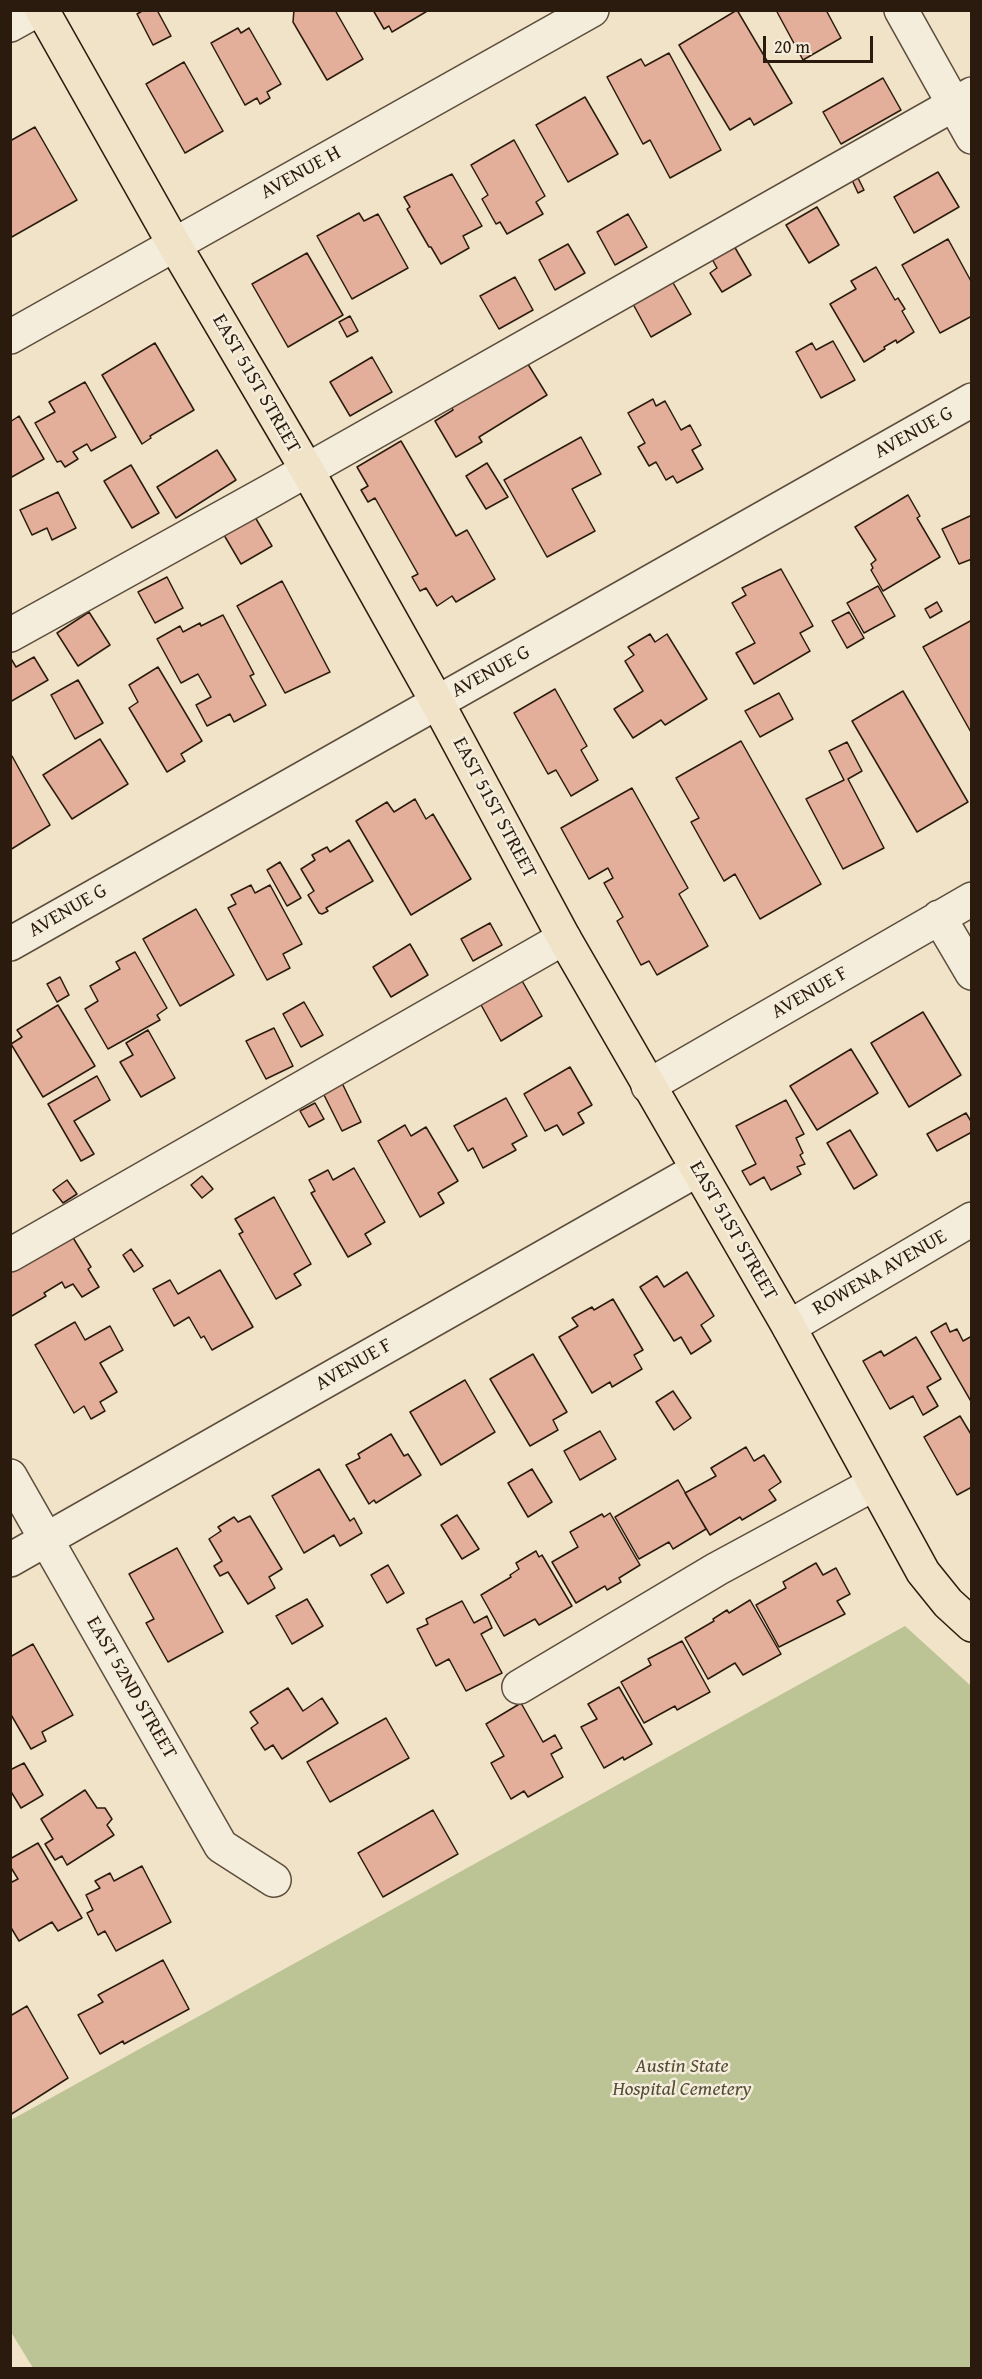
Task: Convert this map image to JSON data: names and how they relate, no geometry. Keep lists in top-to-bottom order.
{
  "streets": {
    "main road": ["EAST 51ST STREET"],
    "street": [
      "AVENUE H",
      "AVENUE G",
      "AVENUE F",
      "ROWENA AVENUE",
      "EAST 52ND STREET"
    ]
  },
  "crossings": [
    ["AVENUE H", "EAST 51ST STREET"],
    ["EAST 51ST STREET", "AVENUE G"],
    ["EAST 51ST STREET", "AVENUE F"],
    ["EAST 51ST STREET", "ROWENA AVENUE"],
    ["AVENUE F", "EAST 52ND STREET"]
  ],
  "parks": ["Austin State Hospital Cemetery"],
  "scale_bar": "20 m"
}
